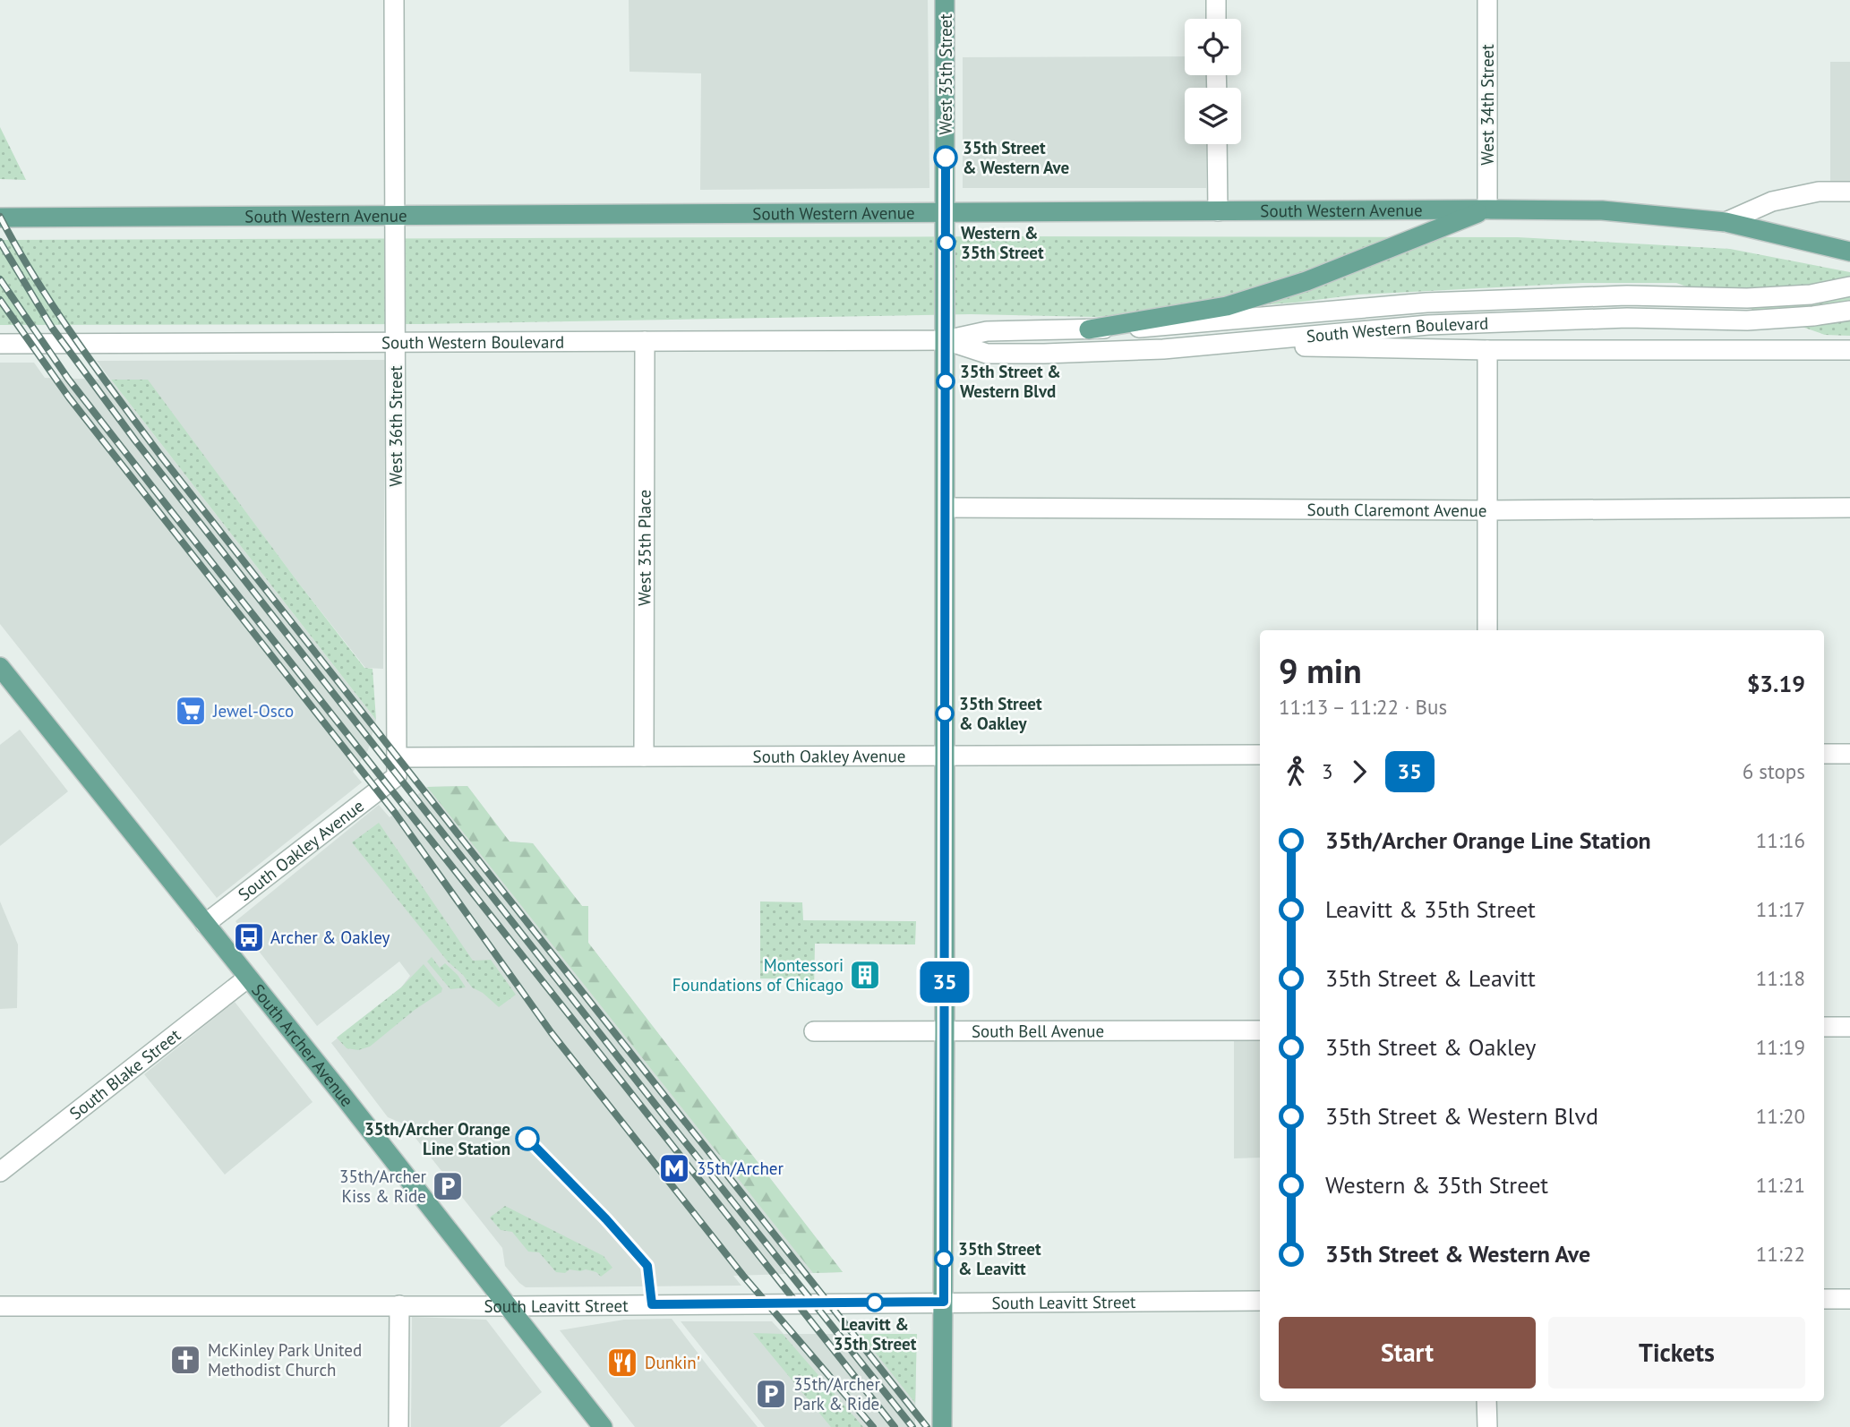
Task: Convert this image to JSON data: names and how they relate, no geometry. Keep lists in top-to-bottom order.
{
  "streets": {
    "main road": ["West 35th Street", "South Western Avenue", "South Archer Avenue"],
    "street": [
      "West 34th Street",
      "South Western Boulevard",
      "West 36th Street",
      "South Claremont Avenue",
      "West 35th Place",
      "South Oakley Avenue",
      "South Bell Avenue",
      "South Blake Street",
      "South Leavitt Street"
    ]
  },
  "crossings": [
    ["West 35th Street", "South Western Avenue"],
    ["West 35th Street", "South Western Boulevard"],
    ["West 35th Street", "South Claremont Avenue"],
    ["West 35th Street", "South Oakley Avenue"],
    ["West 35th Street", "South Bell Avenue"],
    ["West 35th Street", "South Leavitt Street"],
    ["West 34th Street", "South Western Avenue"],
    ["South Western Avenue", "West 36th Street"],
    ["South Western Boulevard", "West 36th Street"],
    ["South Western Boulevard", "West 35th Place"],
    ["West 36th Street", "South Oakley Avenue"],
    ["West 35th Place", "South Oakley Avenue"],
    ["South Oakley Avenue", "South Archer Avenue"],
    ["South Archer Avenue", "South Blake Street"],
    ["South Archer Avenue", "South Leavitt Street"]
  ],
  "places": {
    "other": [
      "35th Street & Western Ave",
      "Western & 35th Street",
      "35th Street & Western Blvd",
      "35th Street & Oakley",
      "35th/Archer Orange Line Station",
      "35th Street & Leavitt",
      "Leavitt & 35th Street"
    ],
    "supermarket": ["Jewel-Osco"],
    "bus stop": ["Archer & Oakley"],
    "building": ["Montessori Foundations of Chicago"],
    "metro station": ["35th/Archer"],
    "parking": ["35th/Archer Kiss & Ride", "35th/Archer Park & Ride"],
    "church": ["McKinley Park United Methodist Church"],
    "restaurant": ["Dunkin'"]
  },
  "lines": ["bus line 35"],
  "page": {
    "on_map": "35",
    "heading": ["9 min", "11:13 – 11:22 · Bus", "$3.19"],
    "legs": ["3", "35", "6 stops"],
    "list": [
      {
        "name": "35th/Archer Orange Line Station",
        "value": "11:16"
      },
      {
        "name": "Leavitt & 35th Street",
        "value": "11:17"
      },
      {
        "name": "35th Street & Leavitt",
        "value": "11:18"
      },
      {
        "name": "35th Street & Oakley",
        "value": "11:19"
      },
      {
        "name": "35th Street & Western Blvd",
        "value": "11:20"
      },
      {
        "name": "Western & 35th Street",
        "value": "11:21"
      },
      {
        "name": "35th Street & Western Ave",
        "value": "11:22"
      }
    ],
    "buttons": ["Start", "Tickets"]
  }
}
